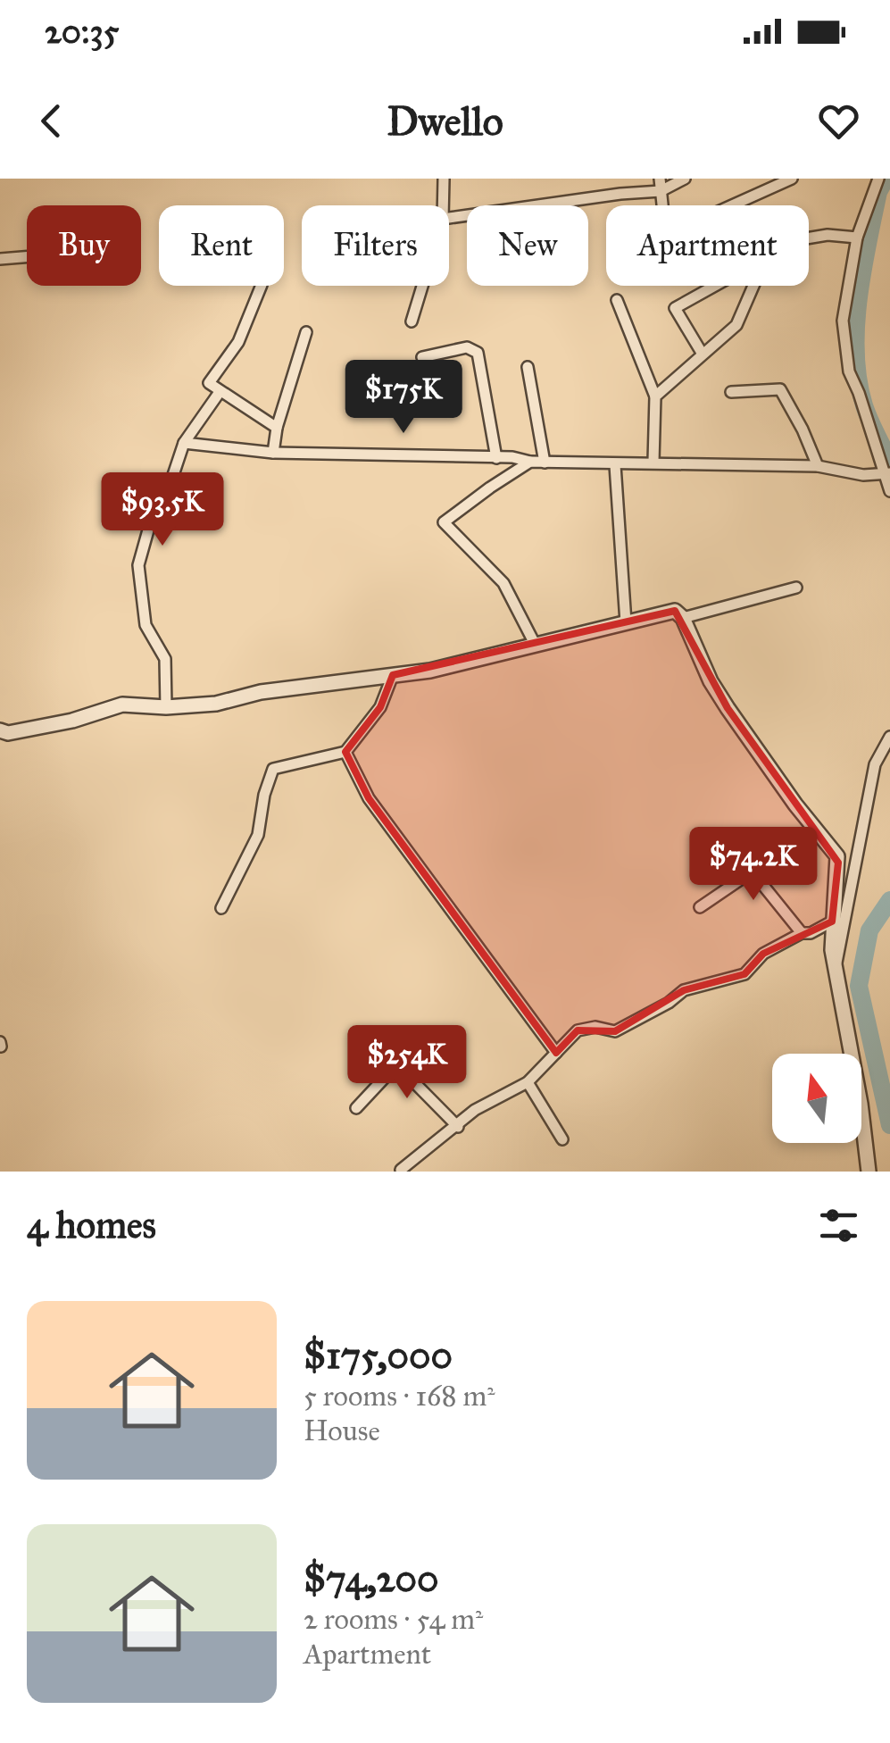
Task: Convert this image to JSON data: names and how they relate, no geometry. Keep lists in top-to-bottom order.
{
  "north": "top",
  "page": {
    "status": "20:35",
    "header": "Dwello",
    "chip": [
      "Buy",
      "Rent",
      "Filters",
      "New",
      "Apartment"
    ],
    "price": [
      "$175K",
      "$93.5K",
      "$74.2K",
      "$254K"
    ],
    "heading": "4 homes",
    "list": [
      {
        "name": "$175,000",
        "note": "5 rooms · 168 m² · House"
      },
      {
        "name": "$74,200",
        "note": "2 rooms · 54 m² · Apartment"
      }
    ]
  }
}
